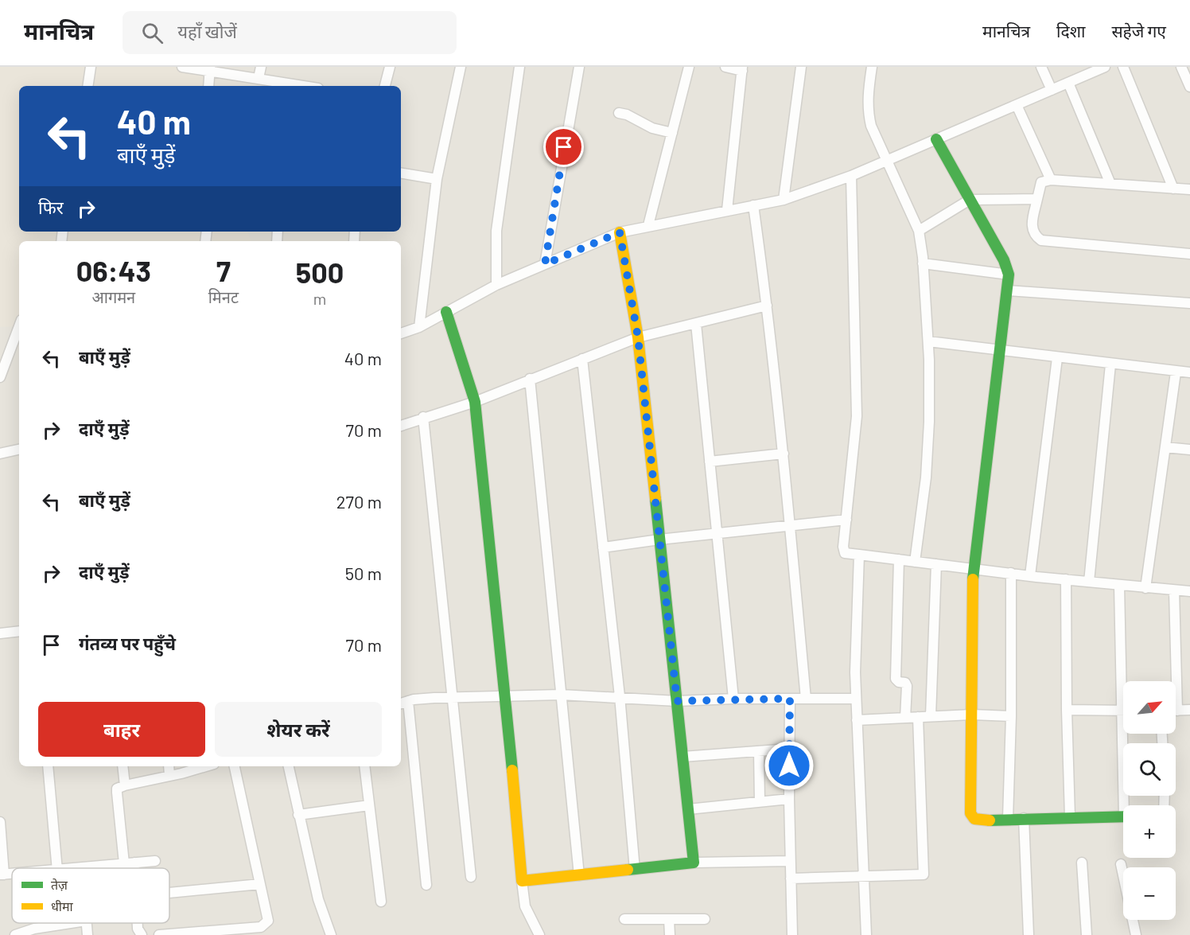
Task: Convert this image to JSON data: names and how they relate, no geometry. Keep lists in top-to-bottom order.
{
  "legend": ["तेज़", "धीमा"],
  "north": "top right",
  "page": {
    "header": "मानचित्र",
    "search": "यहाँ खोजें",
    "nav": ["मानचित्र", "दिशा", "सहेजे गए"],
    "turn": ["40 m", "बाएँ मुड़ें"],
    "then": "फिर",
    "eta": [
      "06:43",
      "आगमन",
      "7",
      "मिनट",
      "500",
      "m"
    ],
    "list": [
      {
        "name": "बाएँ मुड़ें",
        "value": "40 m"
      },
      {
        "name": "दाएँ मुड़ें",
        "value": "70 m"
      },
      {
        "name": "बाएँ मुड़ें",
        "value": "270 m"
      },
      {
        "name": "दाएँ मुड़ें",
        "value": "50 m"
      },
      {
        "name": "गंतव्य पर पहुँचे",
        "value": "70 m"
      }
    ],
    "map_buttons": ["+", "−"],
    "buttons": ["बाहर", "शेयर करें"]
  }
}
